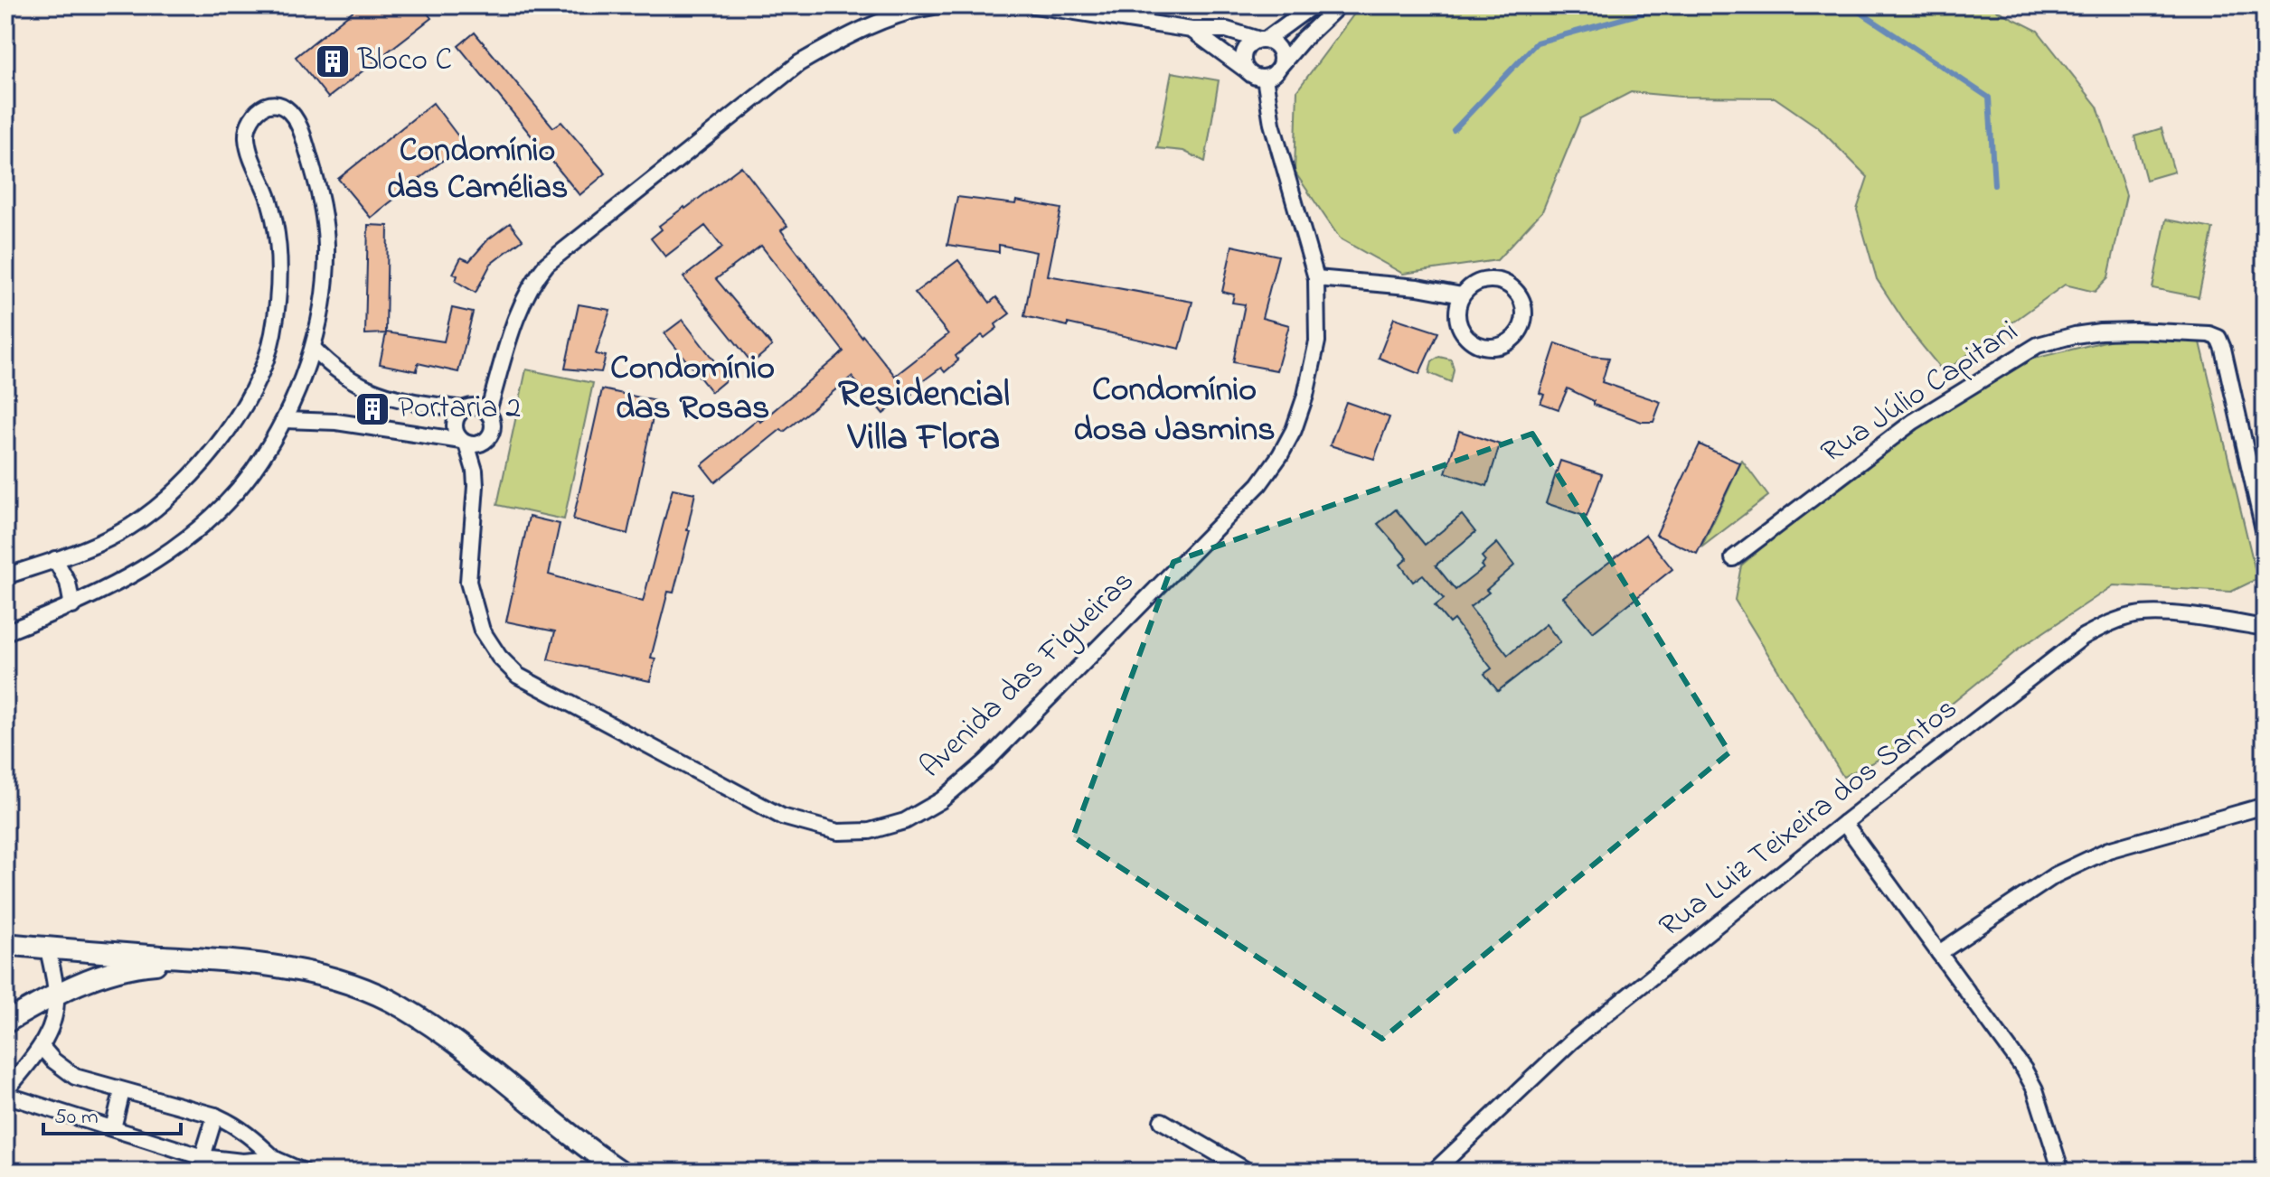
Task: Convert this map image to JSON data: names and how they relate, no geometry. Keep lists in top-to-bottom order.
{
  "streets": {
    "street": ["Rua Júlio Capitani", "Avenida das Figueiras", "Rua Luiz Teixeira dos Santos"]
  },
  "districts": [
    "Condomínio das Camélias",
    "Condomínio das Rosas",
    "Condomínio dosa Jasmins",
    "Residencial Villa Flora"
  ],
  "places": {
    "building": ["Bloco C", "Portaria 2"]
  },
  "scale_bar": "50 m"
}
